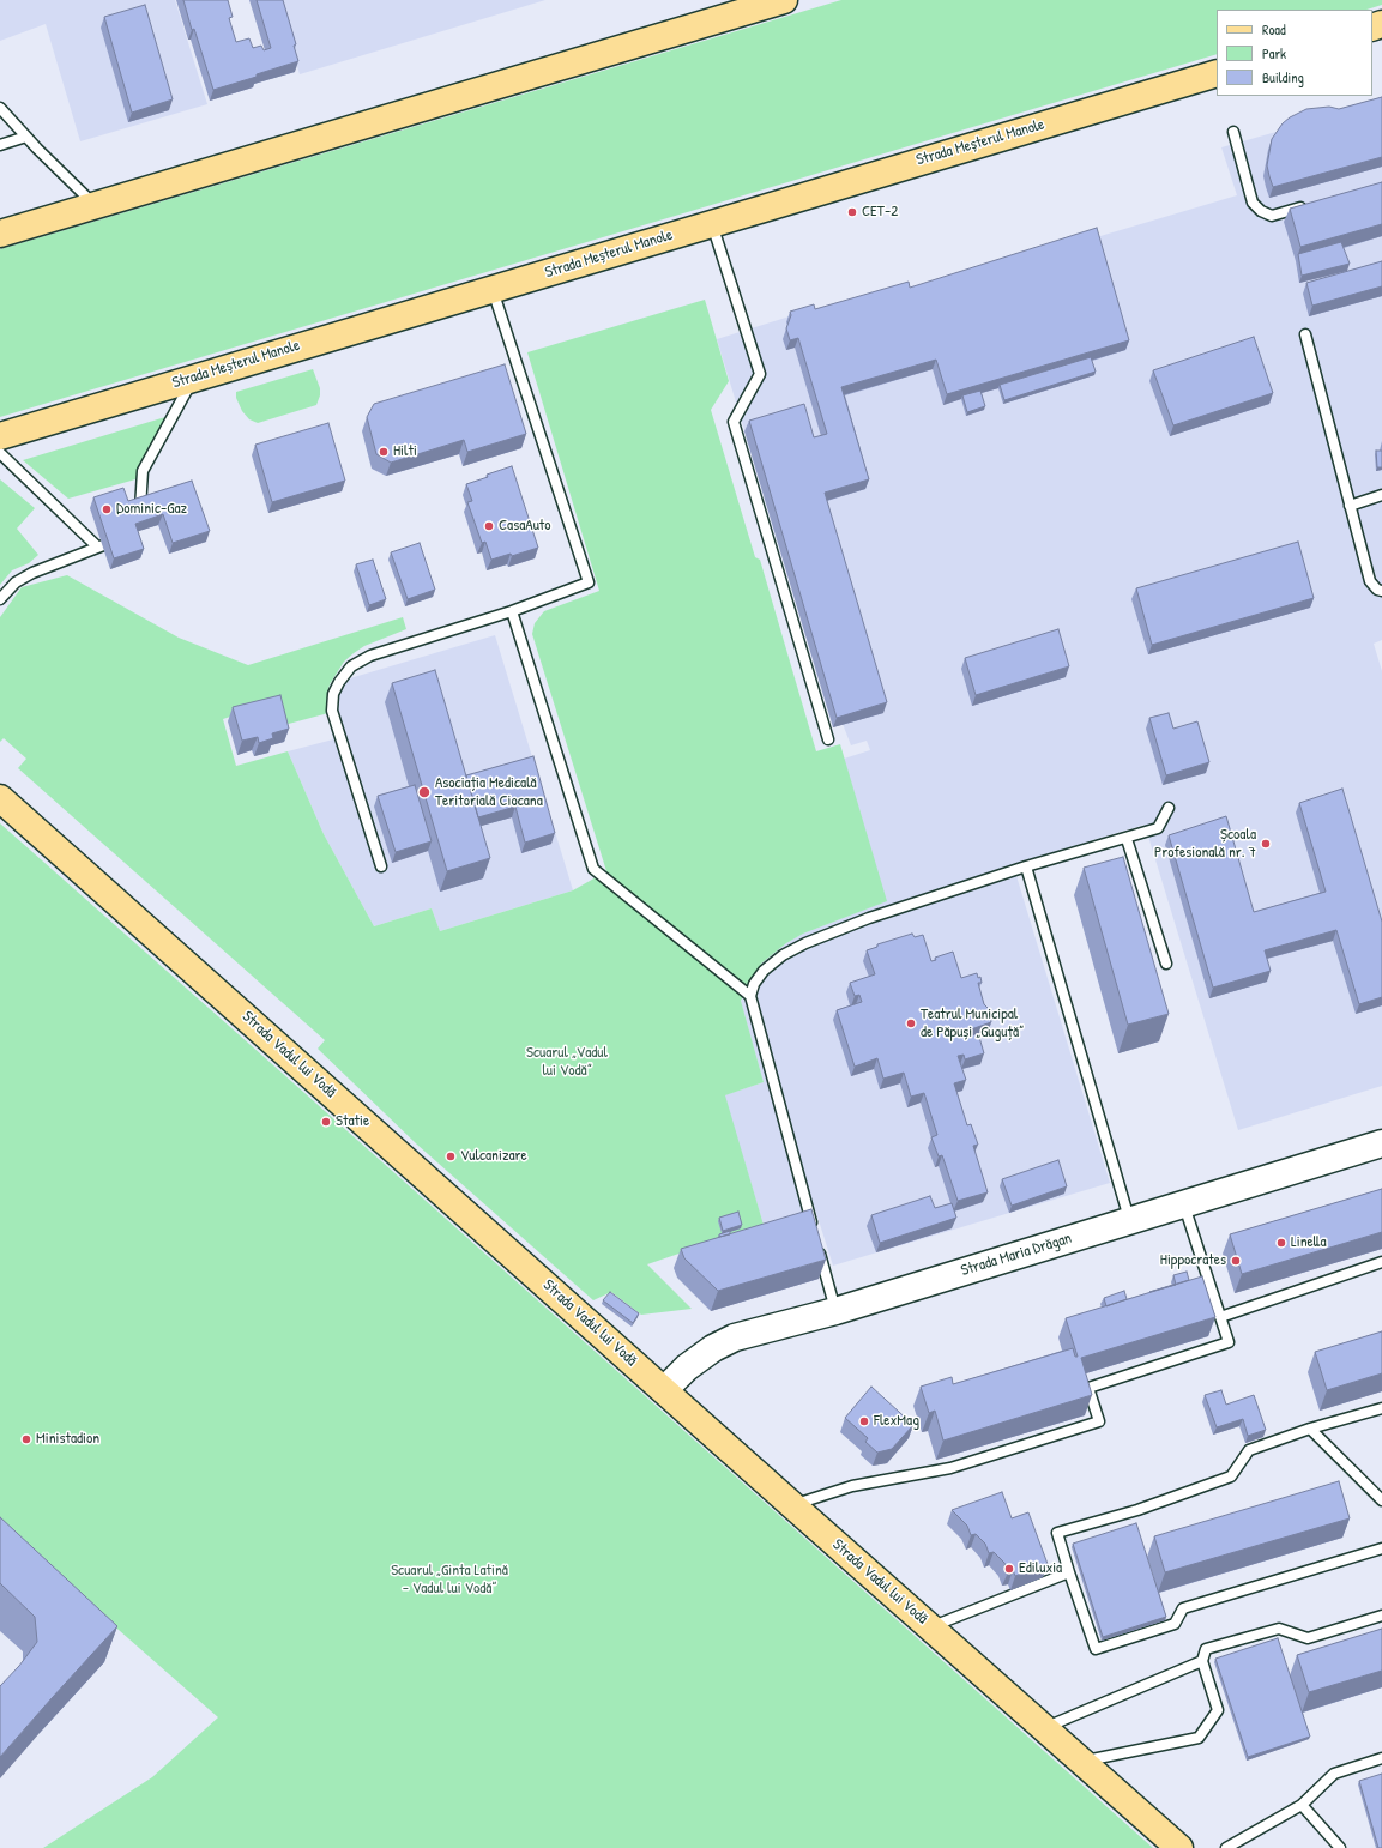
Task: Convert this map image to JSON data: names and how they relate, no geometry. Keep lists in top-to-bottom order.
{
  "streets": {
    "main road": ["Strada Meșterul Manole", "Strada Vadul lui Vodă", "Strada Maria Drăgan"]
  },
  "crossings": [
    ["Strada Vadul lui Vodă", "Strada Maria Drăgan"]
  ],
  "parks": ["Scuarul „Vadul lui Vodă”", "Scuarul „Ginta Latină - Vadul lui Vodă”"],
  "places": [
    "CET-2",
    "Hilti",
    "Dominic-Gaz",
    "CasaAuto",
    "Asociația Medicală Teritorială Ciocana",
    "Școala Profesională nr. 7",
    "Teatrul Municipal de Păpuși „Guguță”",
    "Statie",
    "Vulcanizare",
    "Linella",
    "Hippocrates",
    "FlexMag",
    "Ministadion",
    "Ediluxia"
  ],
  "legend": ["Road", "Park", "Building"]
}
